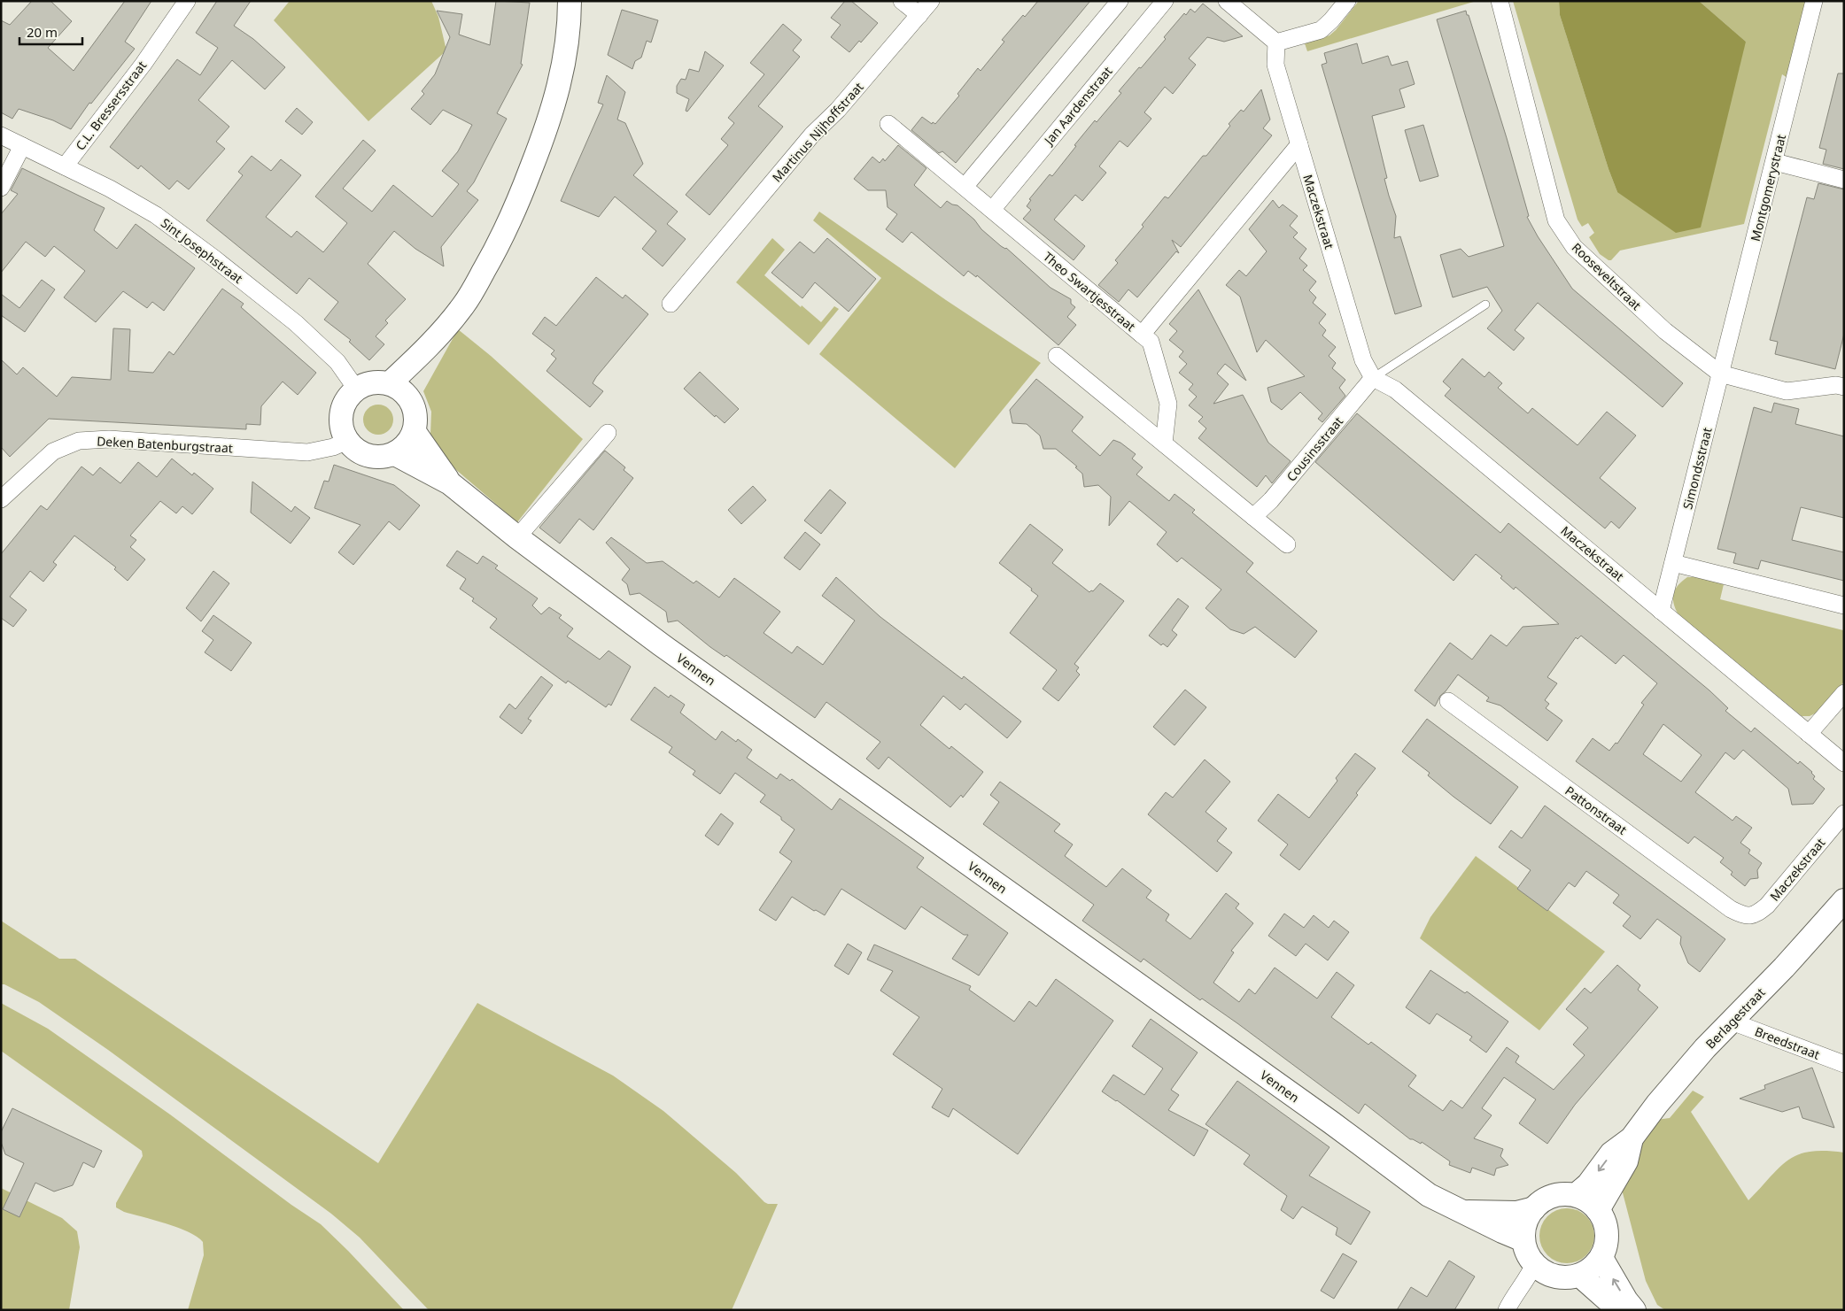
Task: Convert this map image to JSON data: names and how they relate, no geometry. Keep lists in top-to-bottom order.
{
  "streets": {
    "street": [
      "C.L. Bressersstraat",
      "Jan Aardenstraat",
      "Martinus Nijhoffstraat",
      "Montgomerystraat",
      "Maczekstraat",
      "Sint Josephstraat",
      "Rooseveltstraat",
      "Theo Swartjesstraat",
      "Deken Batenburgstraat",
      "Cousinsstraat",
      "Simondsstraat",
      "Vennen",
      "Pattonstraat",
      "Berlagestraat",
      "Breedstraat"
    ]
  },
  "crossings": [
    ["C.L. Bressersstraat", "Sint Josephstraat"],
    ["Jan Aardenstraat", "Theo Swartjesstraat"],
    ["Montgomerystraat", "Rooseveltstraat"],
    ["Montgomerystraat", "Simondsstraat"],
    ["Maczekstraat", "Theo Swartjesstraat"],
    ["Maczekstraat", "Cousinsstraat"],
    ["Maczekstraat", "Simondsstraat"],
    ["Maczekstraat", "Pattonstraat"],
    ["Sint Josephstraat", "Deken Batenburgstraat"],
    ["Sint Josephstraat", "Vennen"],
    ["Rooseveltstraat", "Simondsstraat"],
    ["Deken Batenburgstraat", "Vennen"],
    ["Vennen", "Berlagestraat"],
    ["Berlagestraat", "Breedstraat"]
  ],
  "scale_bar": "20 m"
}
